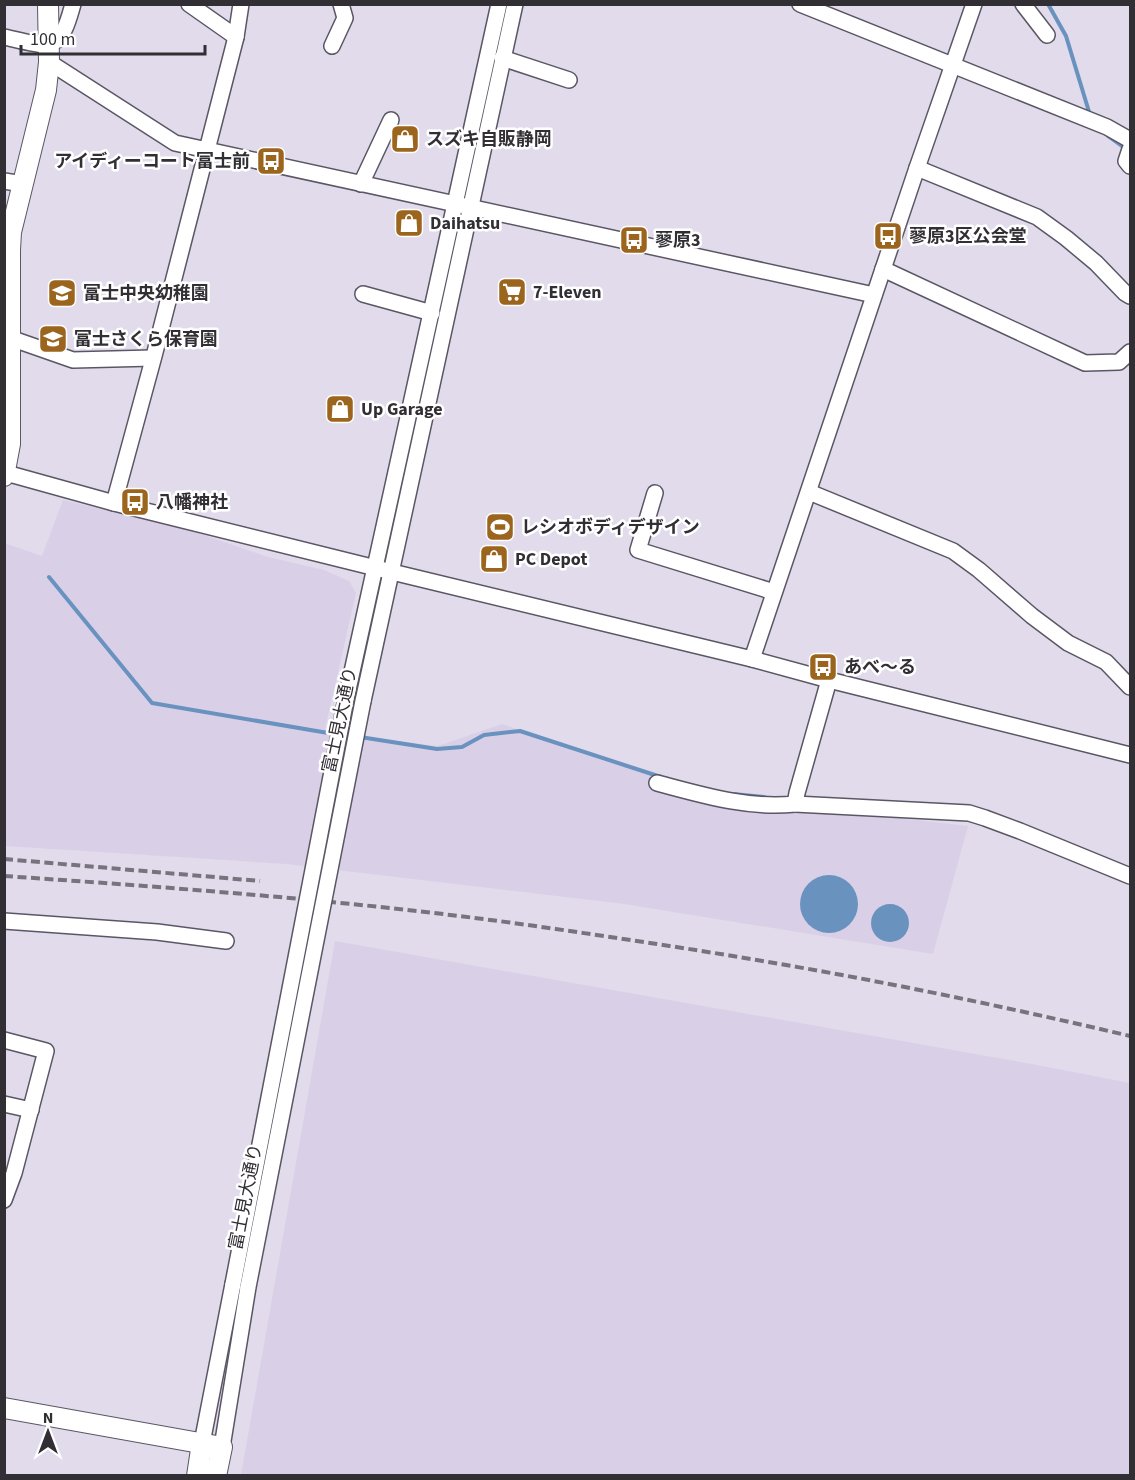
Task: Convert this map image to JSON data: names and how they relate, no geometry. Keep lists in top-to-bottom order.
{
  "streets": {
    "street": ["富士見大通り"]
  },
  "places": {
    "shop": [
      "スズキ自販静岡",
      "Daihatsu",
      "Up Garage",
      "PC Depot"
    ],
    "bus stop": [
      "アイディーコート富士前",
      "蓼原3区公会堂",
      "蓼原3",
      "八幡神社",
      "あべ〜る"
    ],
    "supermarket": ["7-Eleven"],
    "school or university": ["富士中央幼稚園", "富士さくら保育園"],
    "sports": ["レシオボディデザイン"]
  },
  "scale_bar": "100 m",
  "north": "top"
}
